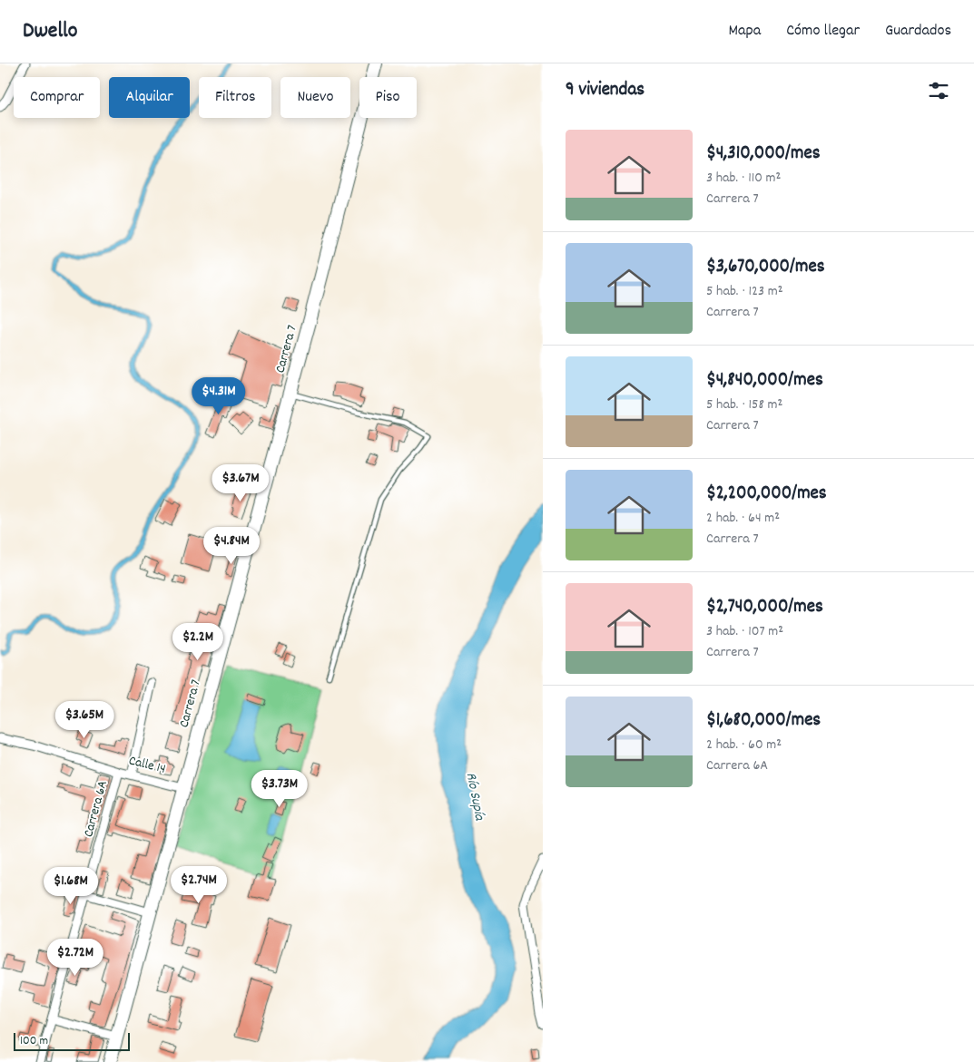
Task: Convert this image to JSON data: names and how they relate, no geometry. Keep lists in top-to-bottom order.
{
  "streets": {
    "main road": ["Carrera 7"],
    "street": ["Calle 14", "Carrera 6A"]
  },
  "crossings": [
    ["Carrera 7", "Calle 14"],
    ["Calle 14", "Carrera 6A"]
  ],
  "water": ["Río Supía"],
  "scale_bar": "100 m",
  "page": {
    "header": "Dwello",
    "nav": ["Mapa", "Cómo llegar", "Guardados"],
    "heading": "9 viviendas",
    "chip": [
      "Comprar",
      "Alquilar",
      "Filtros",
      "Nuevo",
      "Piso"
    ],
    "list": [
      {
        "name": "$4,310,000/mes",
        "note": "3 hab. · 110 m² · Carrera 7"
      },
      {
        "name": "$3,670,000/mes",
        "note": "5 hab. · 123 m² · Carrera 7"
      },
      {
        "name": "$4,840,000/mes",
        "note": "5 hab. · 158 m² · Carrera 7"
      },
      {
        "name": "$2,200,000/mes",
        "note": "2 hab. · 64 m² · Carrera 7"
      },
      {
        "name": "$2,740,000/mes",
        "note": "3 hab. · 107 m² · Carrera 7"
      },
      {
        "name": "$1,680,000/mes",
        "note": "2 hab. · 60 m² · Carrera 6A"
      }
    ],
    "price": [
      "$4.31M",
      "$3.67M",
      "$4.84M",
      "$2.2M",
      "$3.65M",
      "$3.73M",
      "$2.74M",
      "$1.68M",
      "$2.72M"
    ],
    "scale": "100 m"
  }
}
